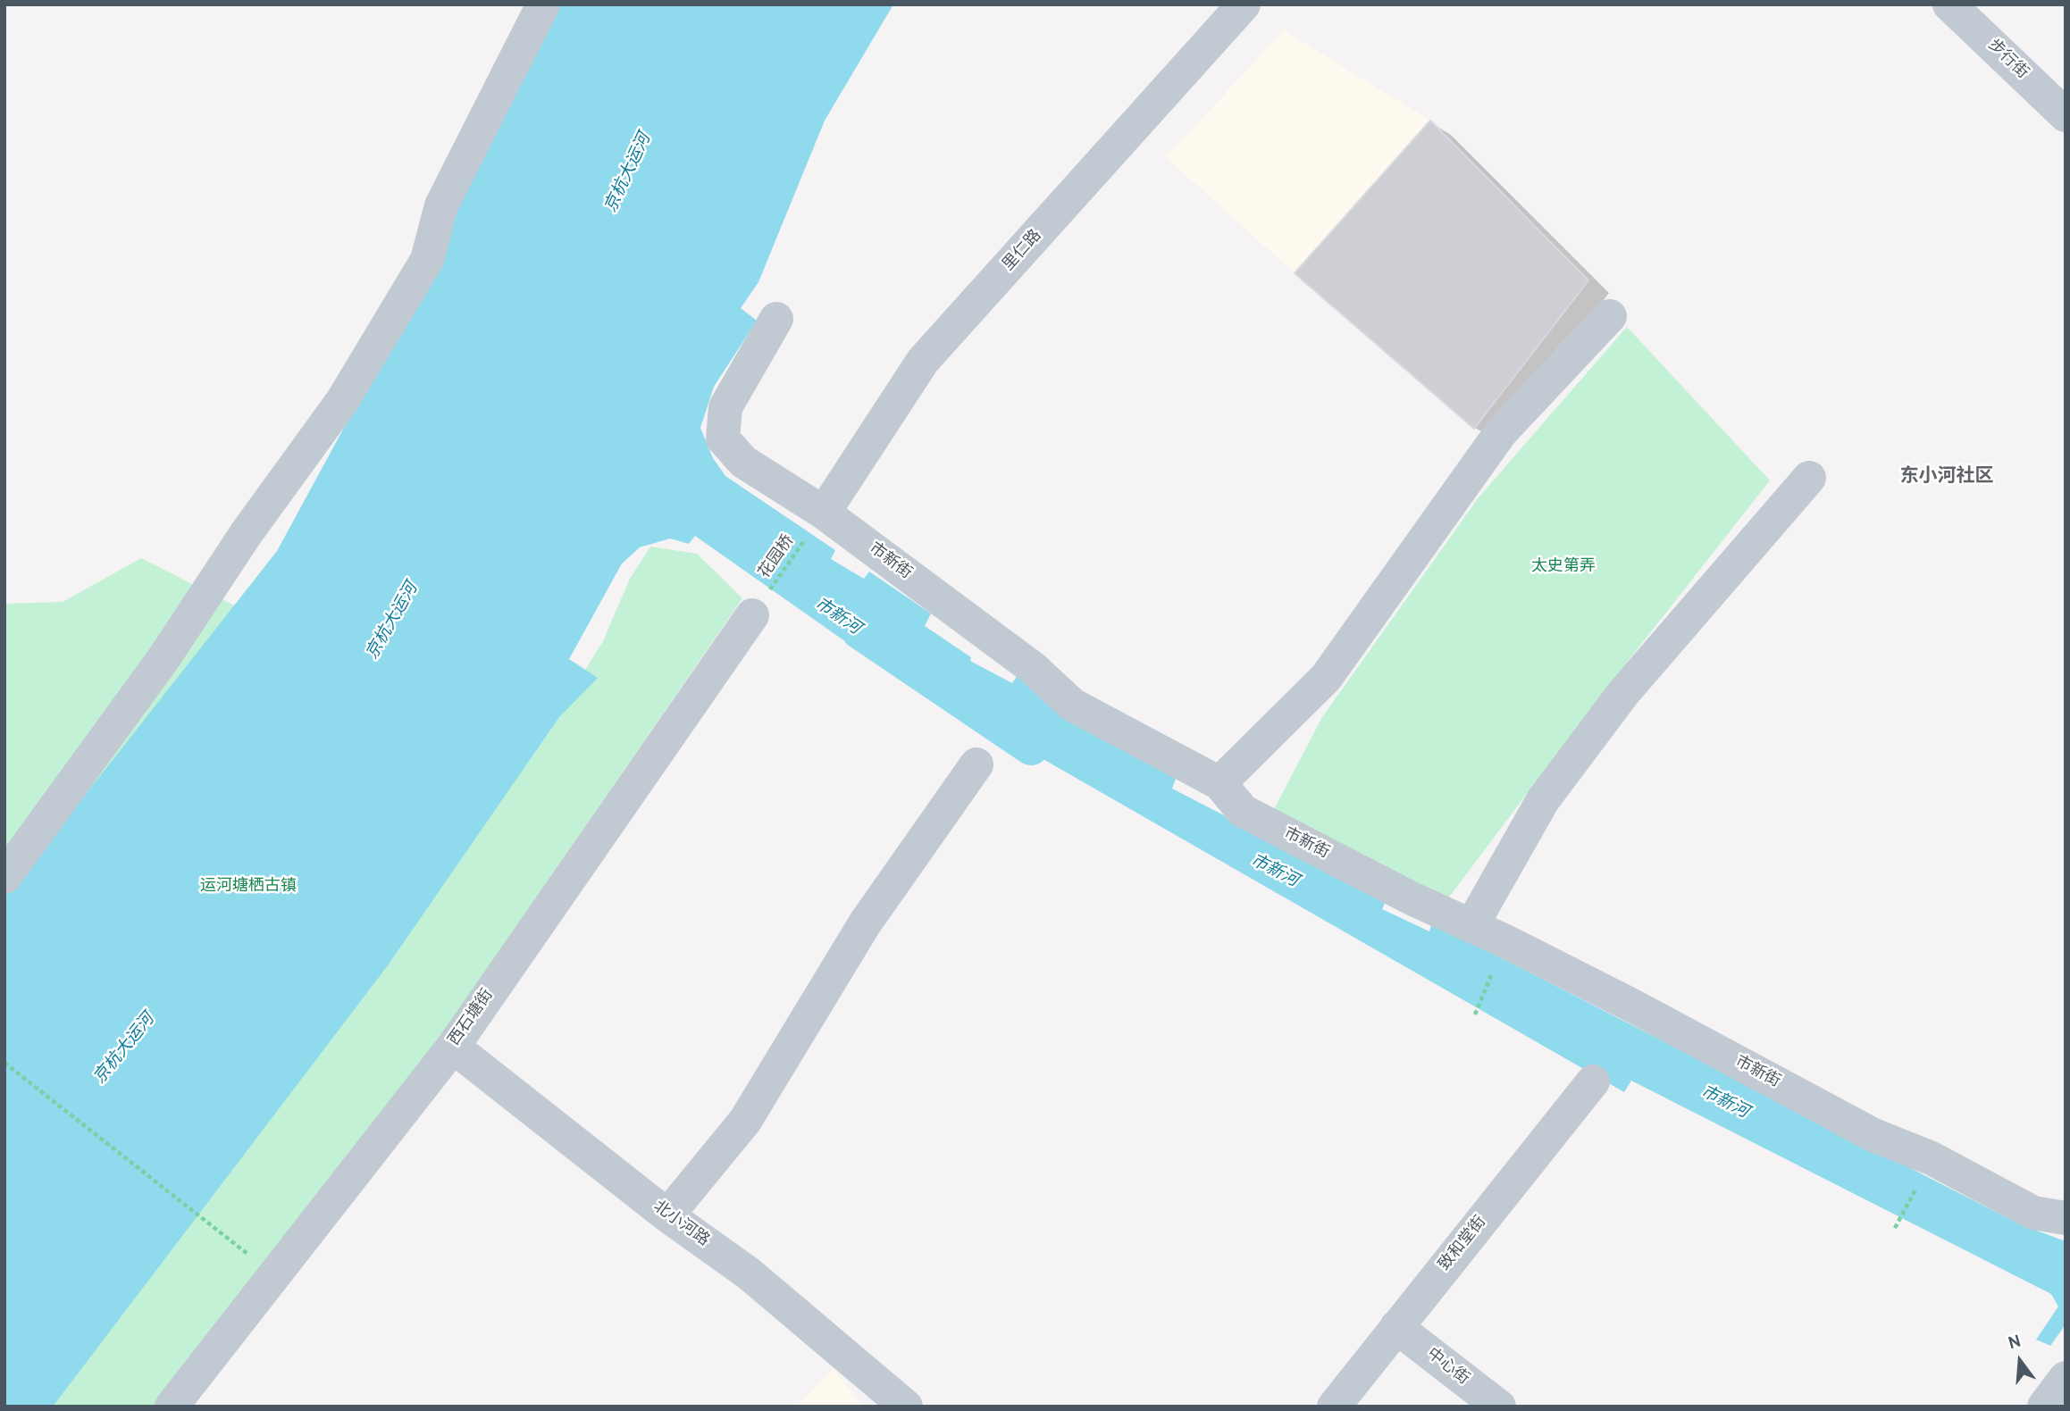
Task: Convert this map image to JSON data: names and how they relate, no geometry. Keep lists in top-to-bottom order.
{
  "streets": {
    "street": [
      "步行街",
      "里仁路",
      "市新街",
      "西石塘街",
      "北小河路",
      "致和堂街",
      "中心街"
    ],
    "path": ["花园桥"]
  },
  "crossings": [
    ["里仁路", "花园桥"],
    ["里仁路", "市新街"],
    ["花园桥", "市新街"],
    ["花园桥", "西石塘街"],
    ["西石塘街", "北小河路"],
    ["致和堂街", "中心街"]
  ],
  "districts": ["东小河社区"],
  "water": ["京杭大运河", "市新河"],
  "parks": ["太史第弄", "运河·塘栖古镇"],
  "north": "top"
}
